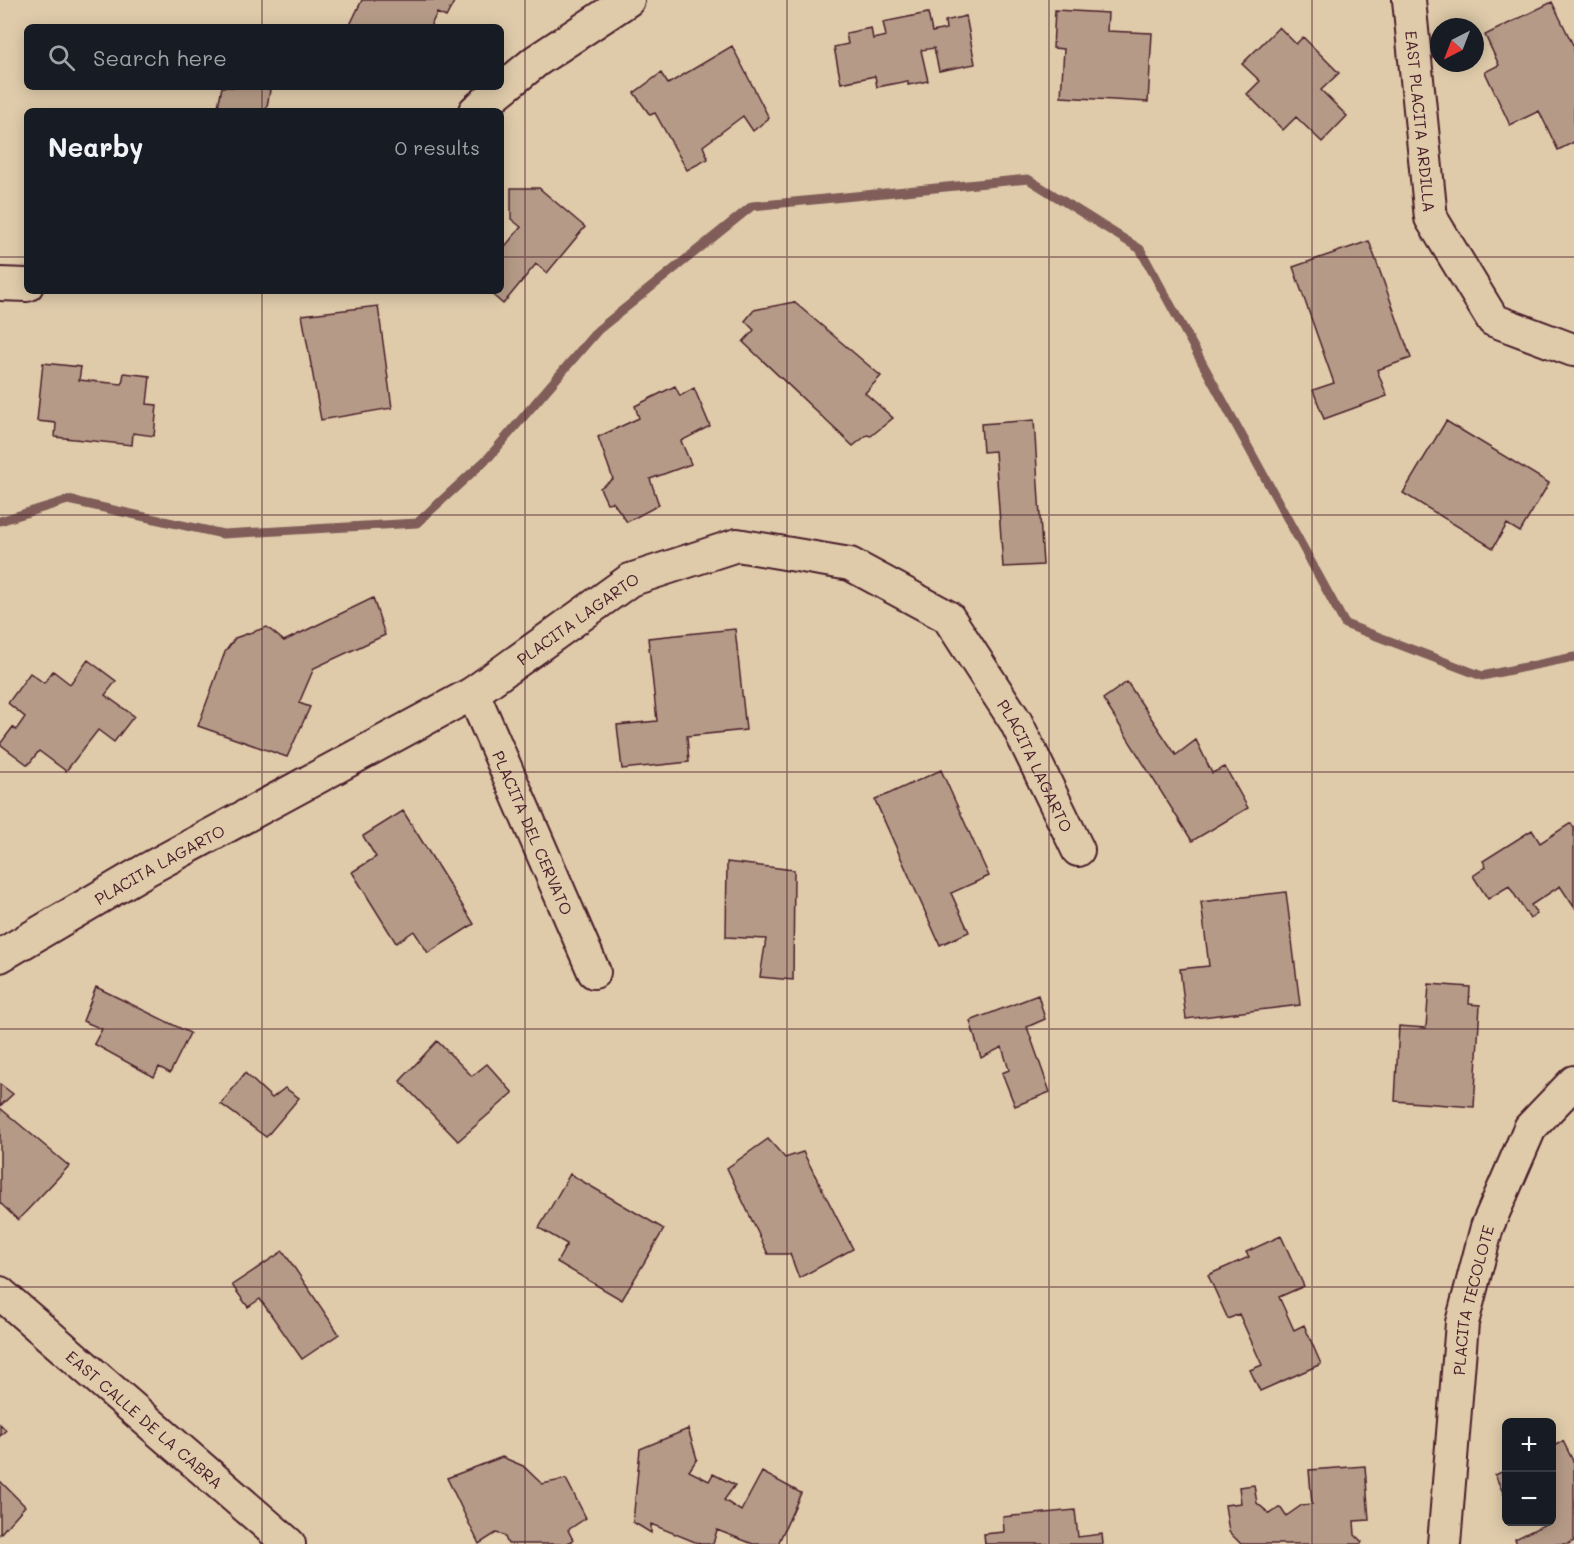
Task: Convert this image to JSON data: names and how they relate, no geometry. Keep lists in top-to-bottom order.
{
  "streets": {
    "street": [
      "EAST PLACITA ARDILLA",
      "PLACITA LAGARTO",
      "PLACITA DEL CERVATO",
      "PLACITA TECOLOTE",
      "EAST CALLE DE LA CABRA"
    ]
  },
  "crossings": [
    ["PLACITA LAGARTO", "PLACITA DEL CERVATO"]
  ],
  "north": "bottom left",
  "page": {
    "search": "Search here",
    "heading": ["Nearby", "0 results"],
    "map_buttons": ["+", "−"]
  }
}
